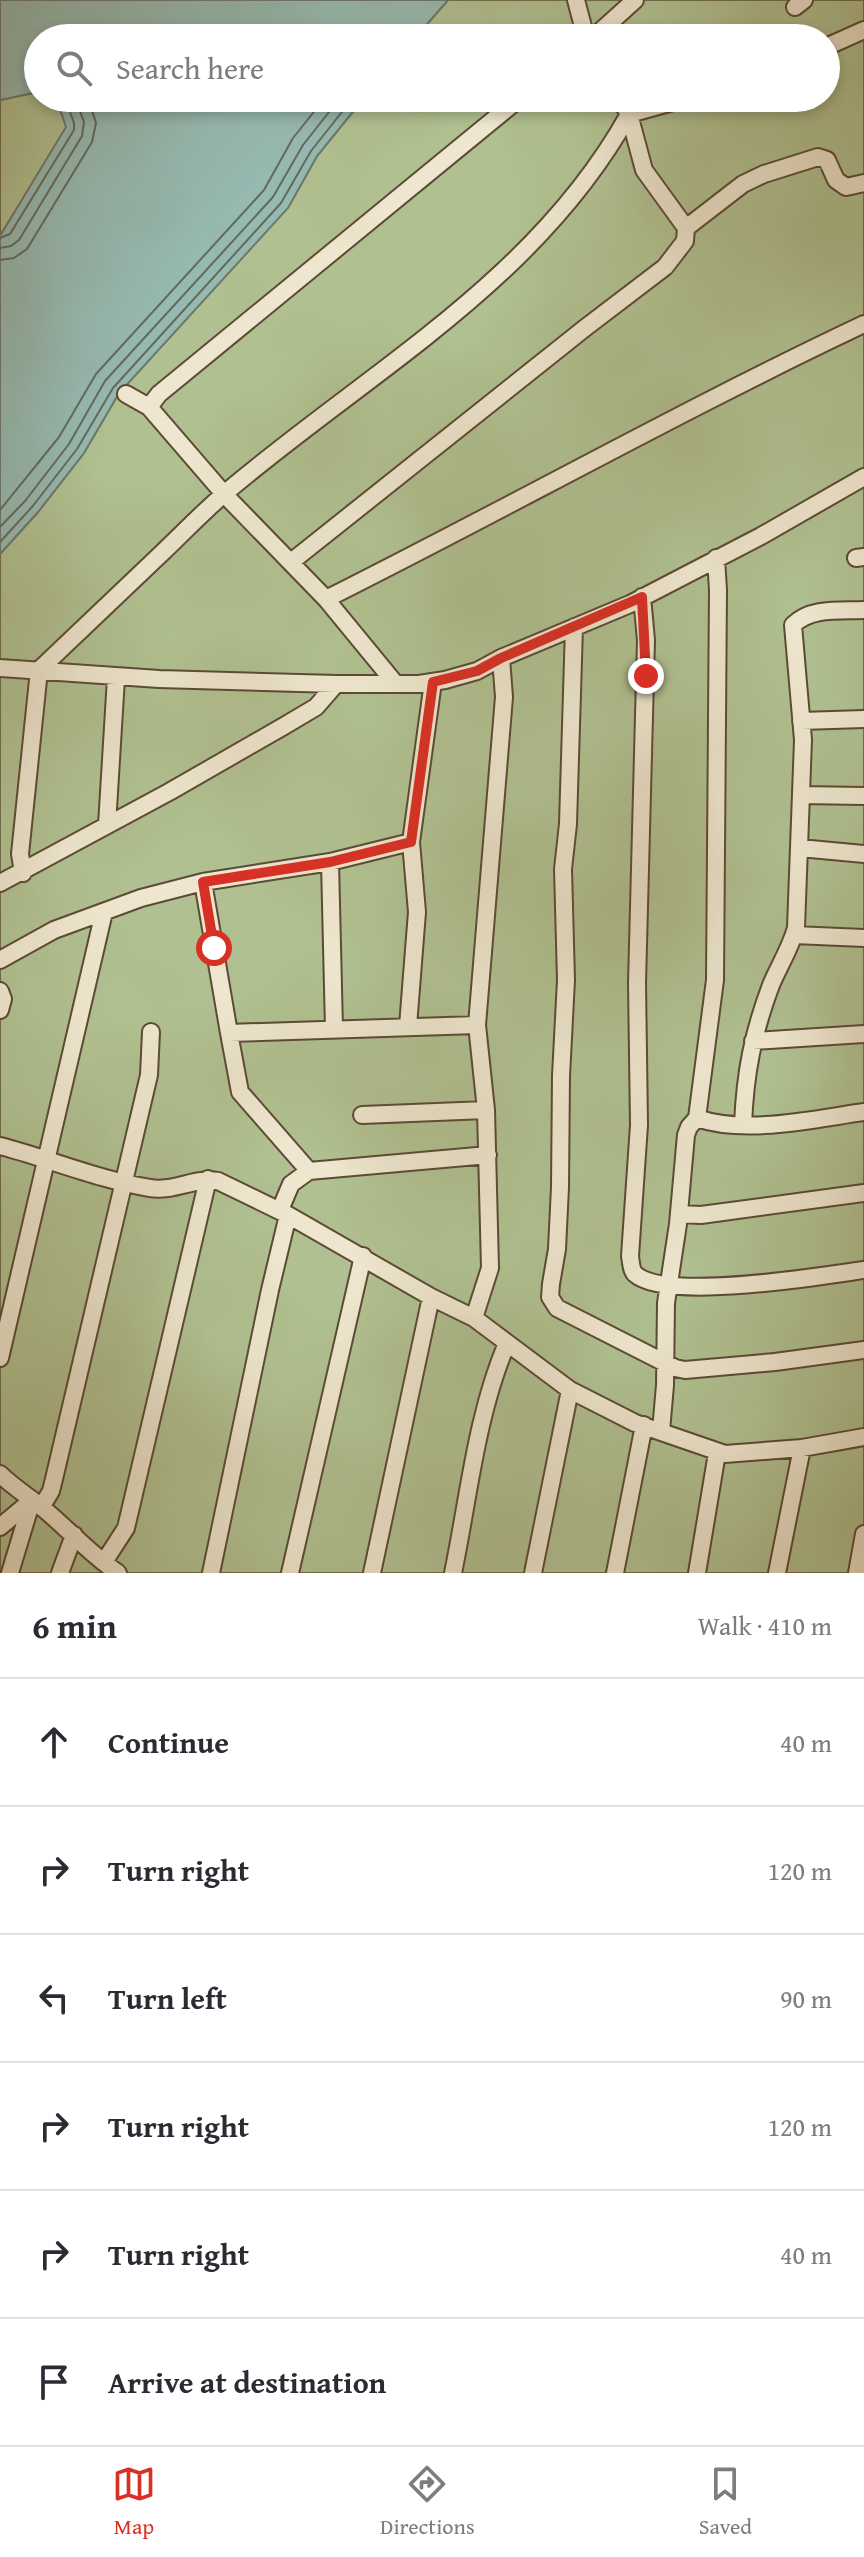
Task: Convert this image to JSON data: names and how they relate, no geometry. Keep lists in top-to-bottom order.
{
  "page": {
    "search": "Search here",
    "heading": ["6 min", "Walk · 410 m"],
    "list": [
      ["Continue", "40 m"],
      ["Turn right", "120 m"],
      ["Turn left", "90 m"],
      ["Turn right", "120 m"],
      ["Turn right", "40 m"],
      "Arrive at destination"
    ],
    "nav": ["Map", "Directions", "Saved"]
  }
}
